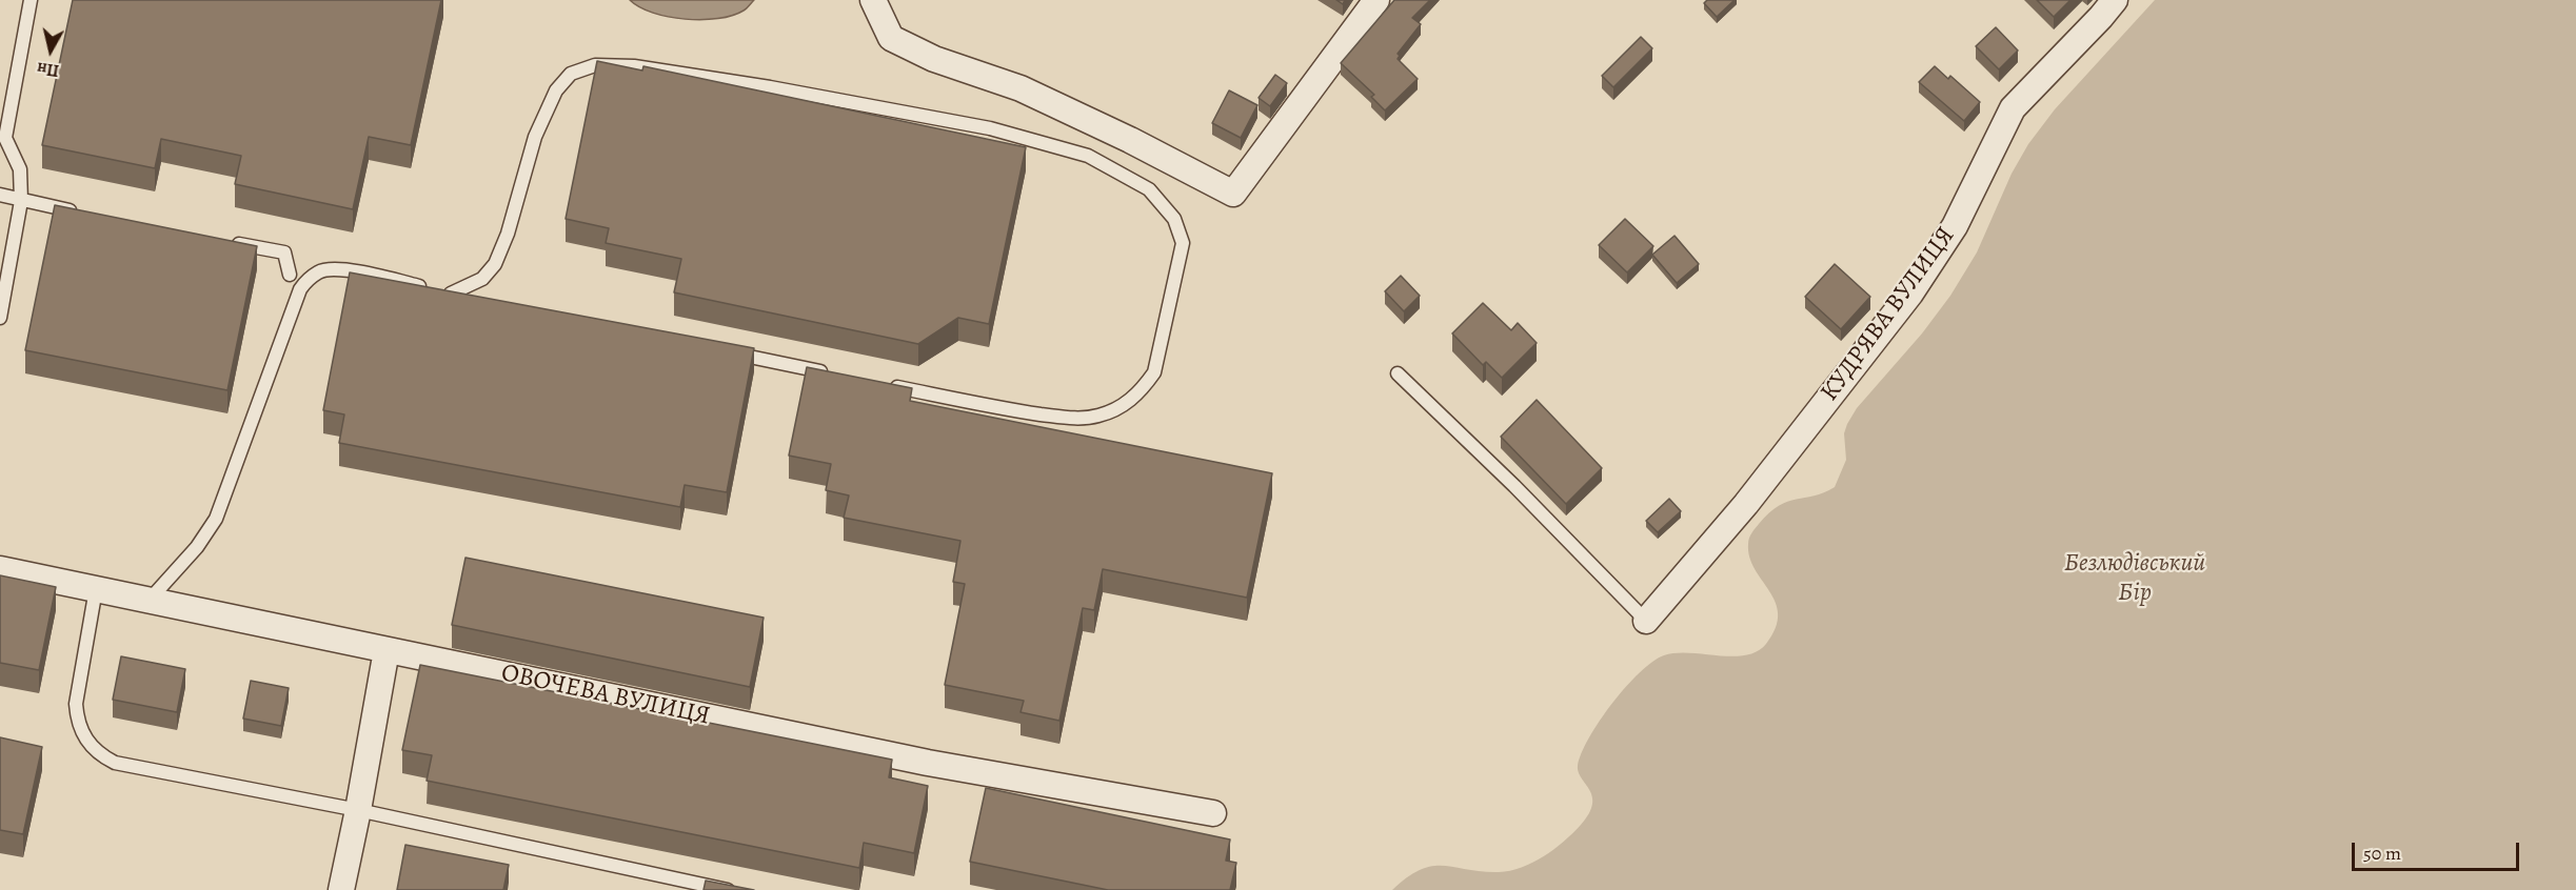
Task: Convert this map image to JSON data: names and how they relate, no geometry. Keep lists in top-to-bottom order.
{
  "streets": {
    "street": ["КУДРЯВА ВУЛИЦЯ", "ОВОЧЕВА ВУЛИЦЯ"]
  },
  "parks": ["Безлюдівський Бір"],
  "scale_bar": "50 m",
  "north": "bottom"
}
